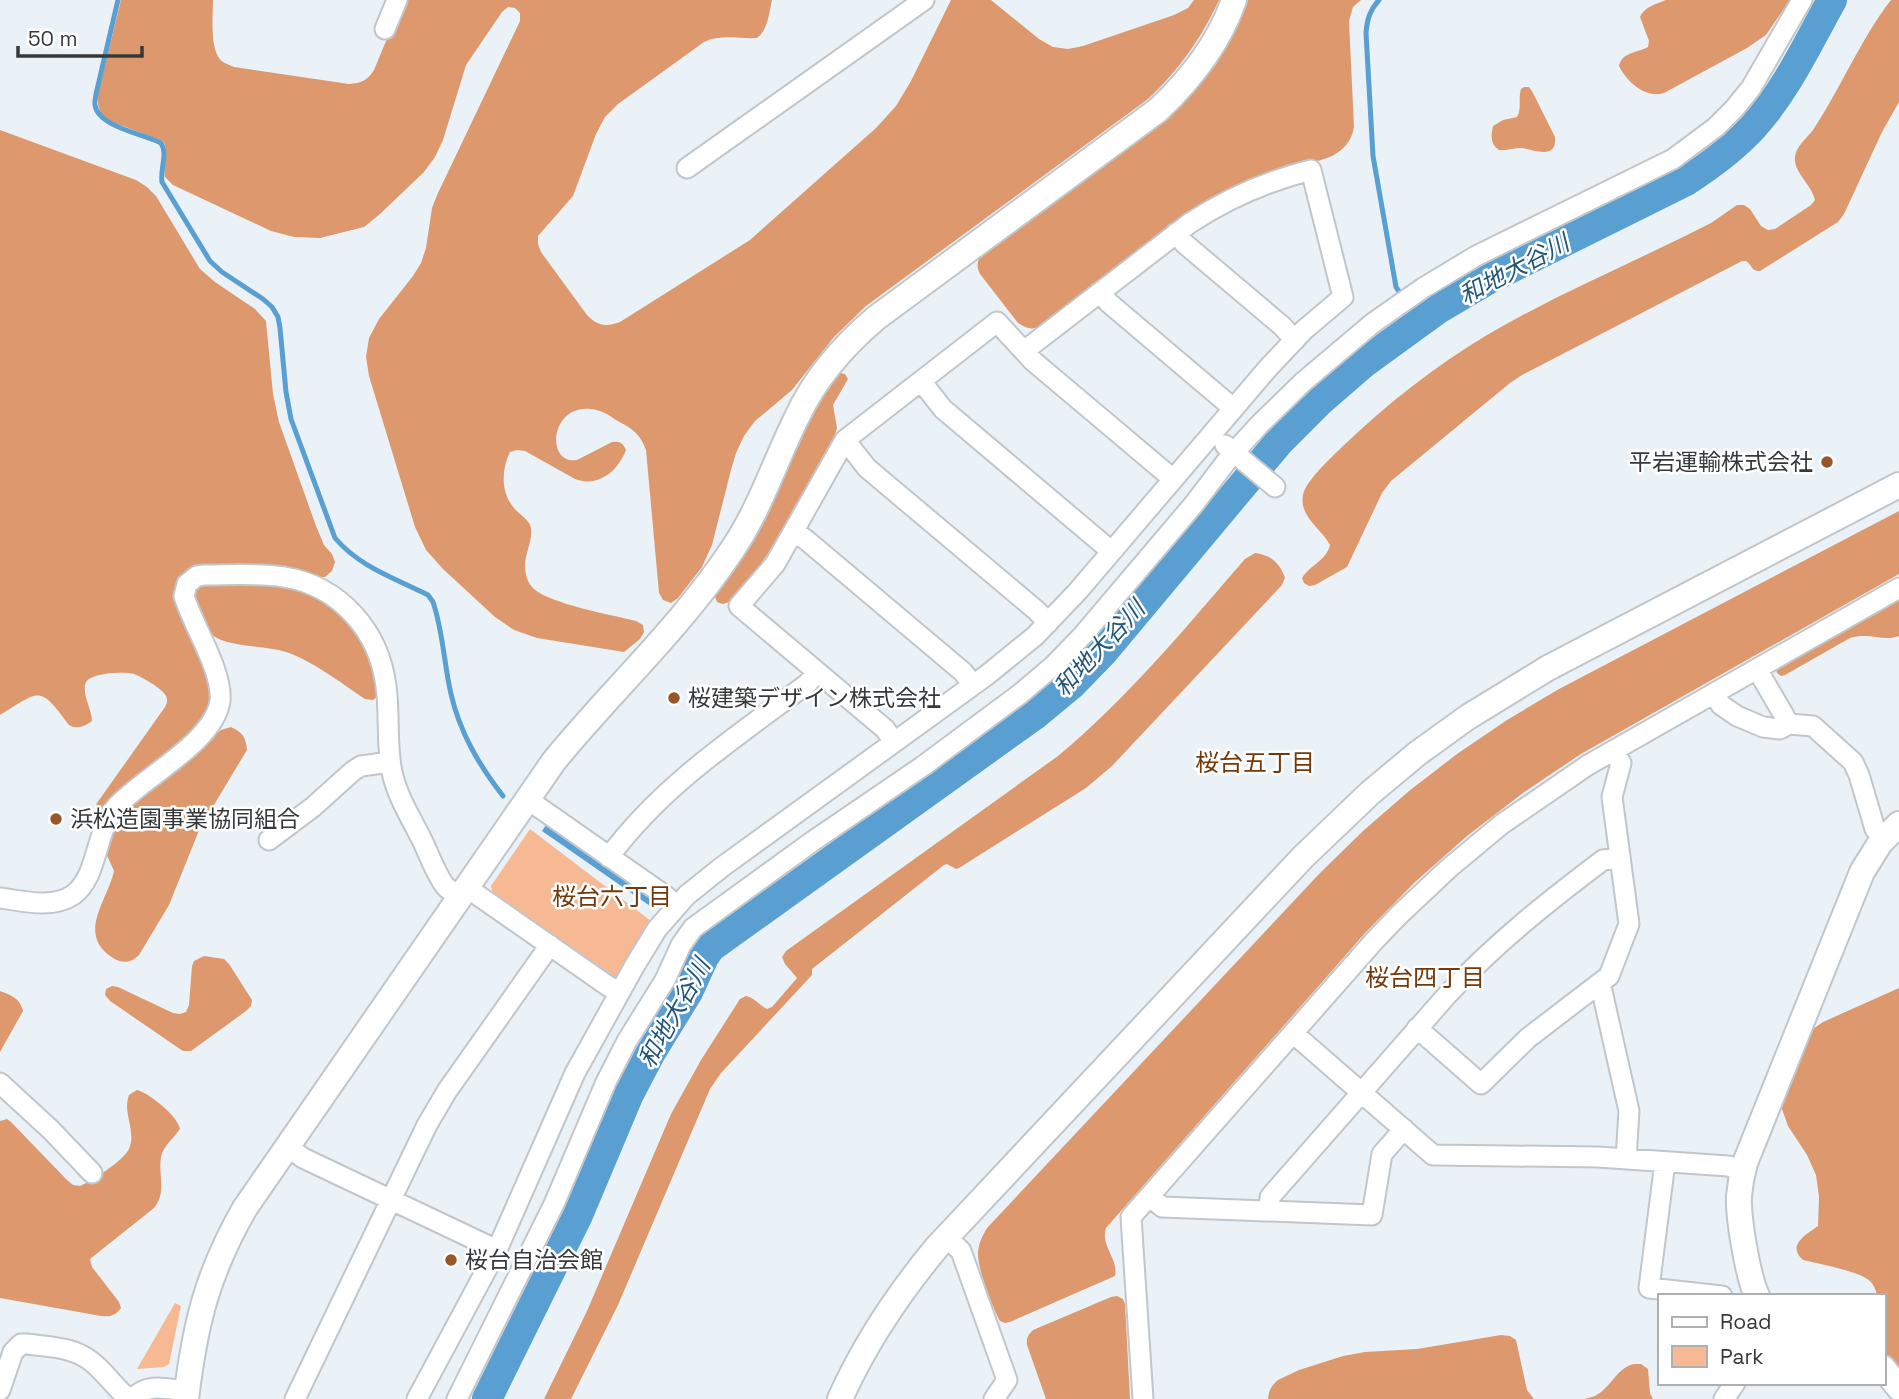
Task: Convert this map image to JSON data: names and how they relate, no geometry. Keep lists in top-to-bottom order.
{
  "districts": ["桜台五丁目", "桜台六丁目", "桜台四丁目"],
  "water": ["和地大谷川"],
  "places": [
    "平岩運輸株式会社",
    "桜建築デザイン株式会社",
    "浜松造園事業協同組合",
    "桜台自治会館"
  ],
  "legend": ["Road", "Park"],
  "scale_bar": "50 m"
}
